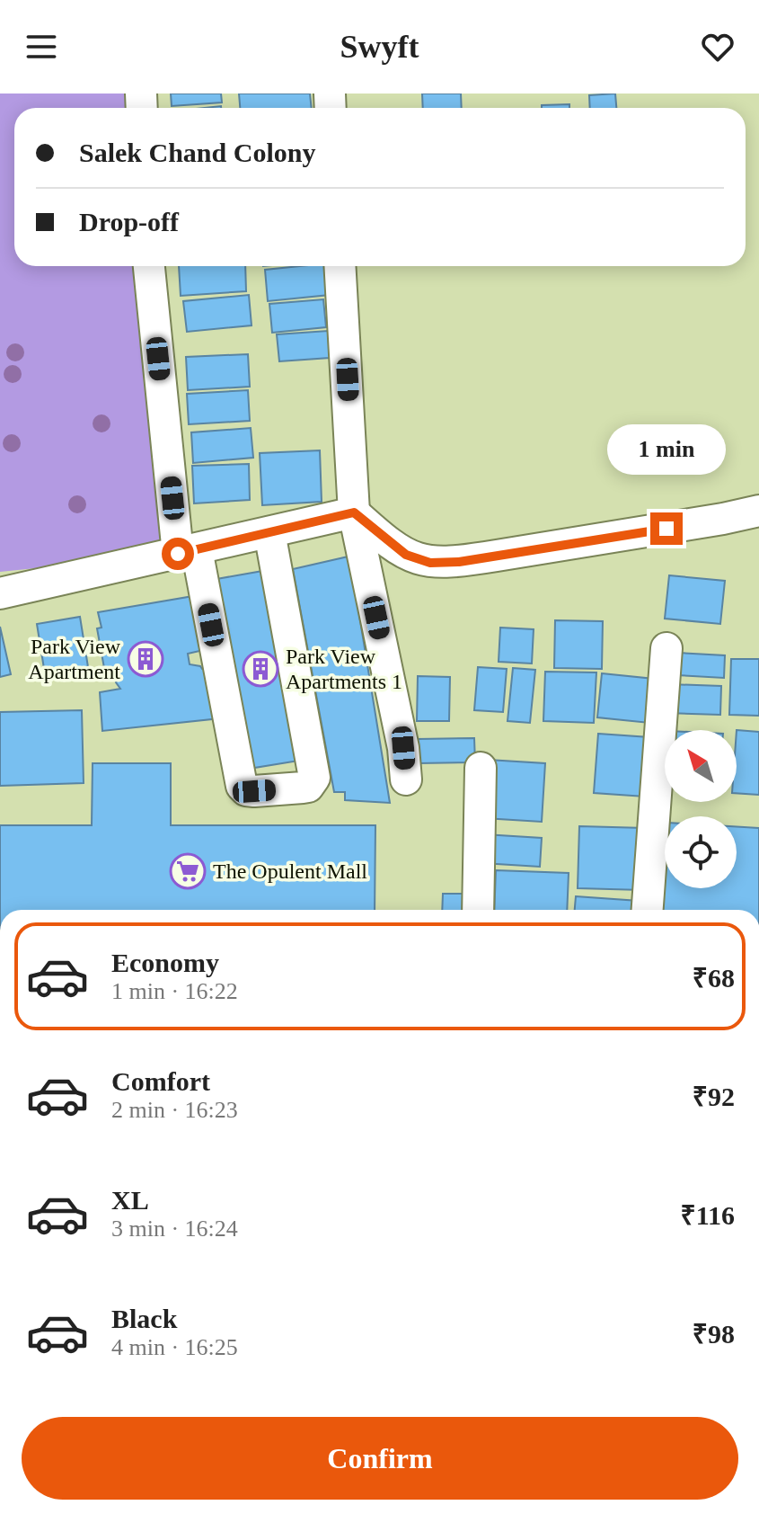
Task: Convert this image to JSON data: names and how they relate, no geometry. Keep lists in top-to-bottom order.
{
  "places": {
    "building": ["Park View Apartment", "Park View Apartments 1"],
    "supermarket": ["The Opulent Mall"]
  },
  "north": "top left",
  "page": {
    "header": "Swyft",
    "banner": ["Salek Chand Colony", "Drop-off"],
    "bubble": "1 min",
    "list": [
      {
        "name": "Economy",
        "note": "1 min · 16:22",
        "value": "₹68"
      },
      {
        "name": "Comfort",
        "note": "2 min · 16:23",
        "value": "₹92"
      },
      {
        "name": "XL",
        "note": "3 min · 16:24",
        "value": "₹116"
      },
      {
        "name": "Black",
        "note": "4 min · 16:25",
        "value": "₹98"
      }
    ],
    "buttons": "Confirm"
  }
}
